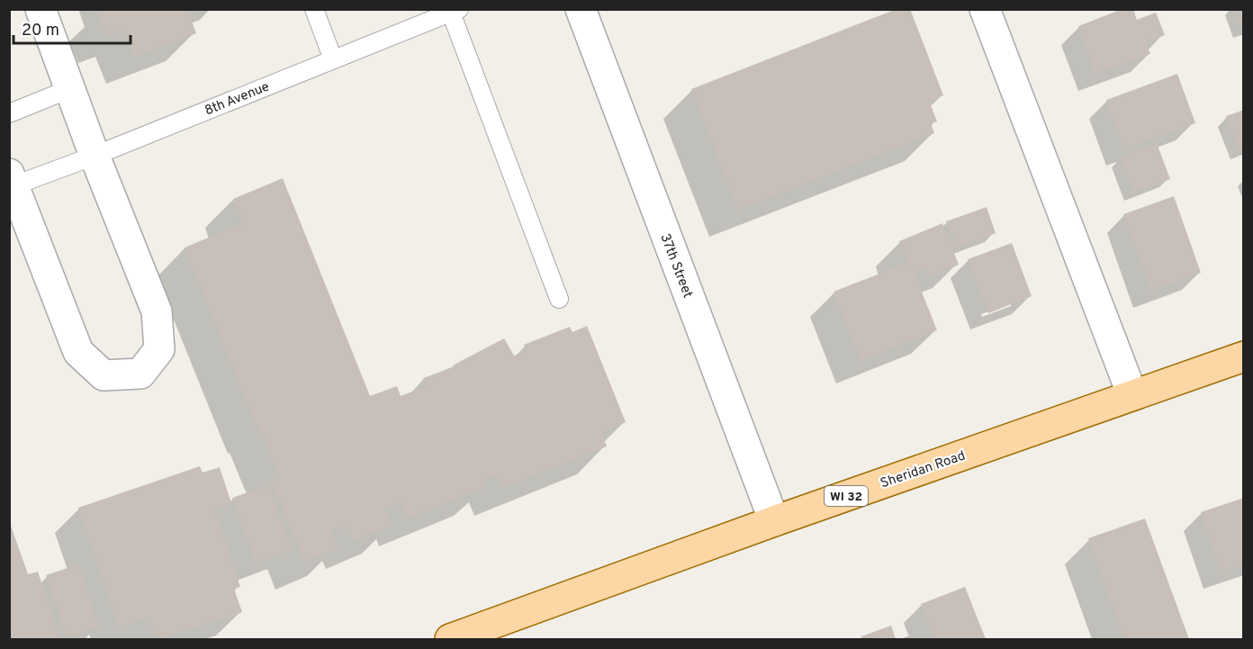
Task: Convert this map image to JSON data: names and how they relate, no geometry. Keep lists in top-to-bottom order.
{
  "streets": {
    "main road": ["Sheridan Road", "WI 32"],
    "street": ["37th Street"],
    "lane": ["8th Avenue"]
  },
  "crossings": [
    ["37th Street", "Sheridan Road"]
  ],
  "scale_bar": "20 m"
}
